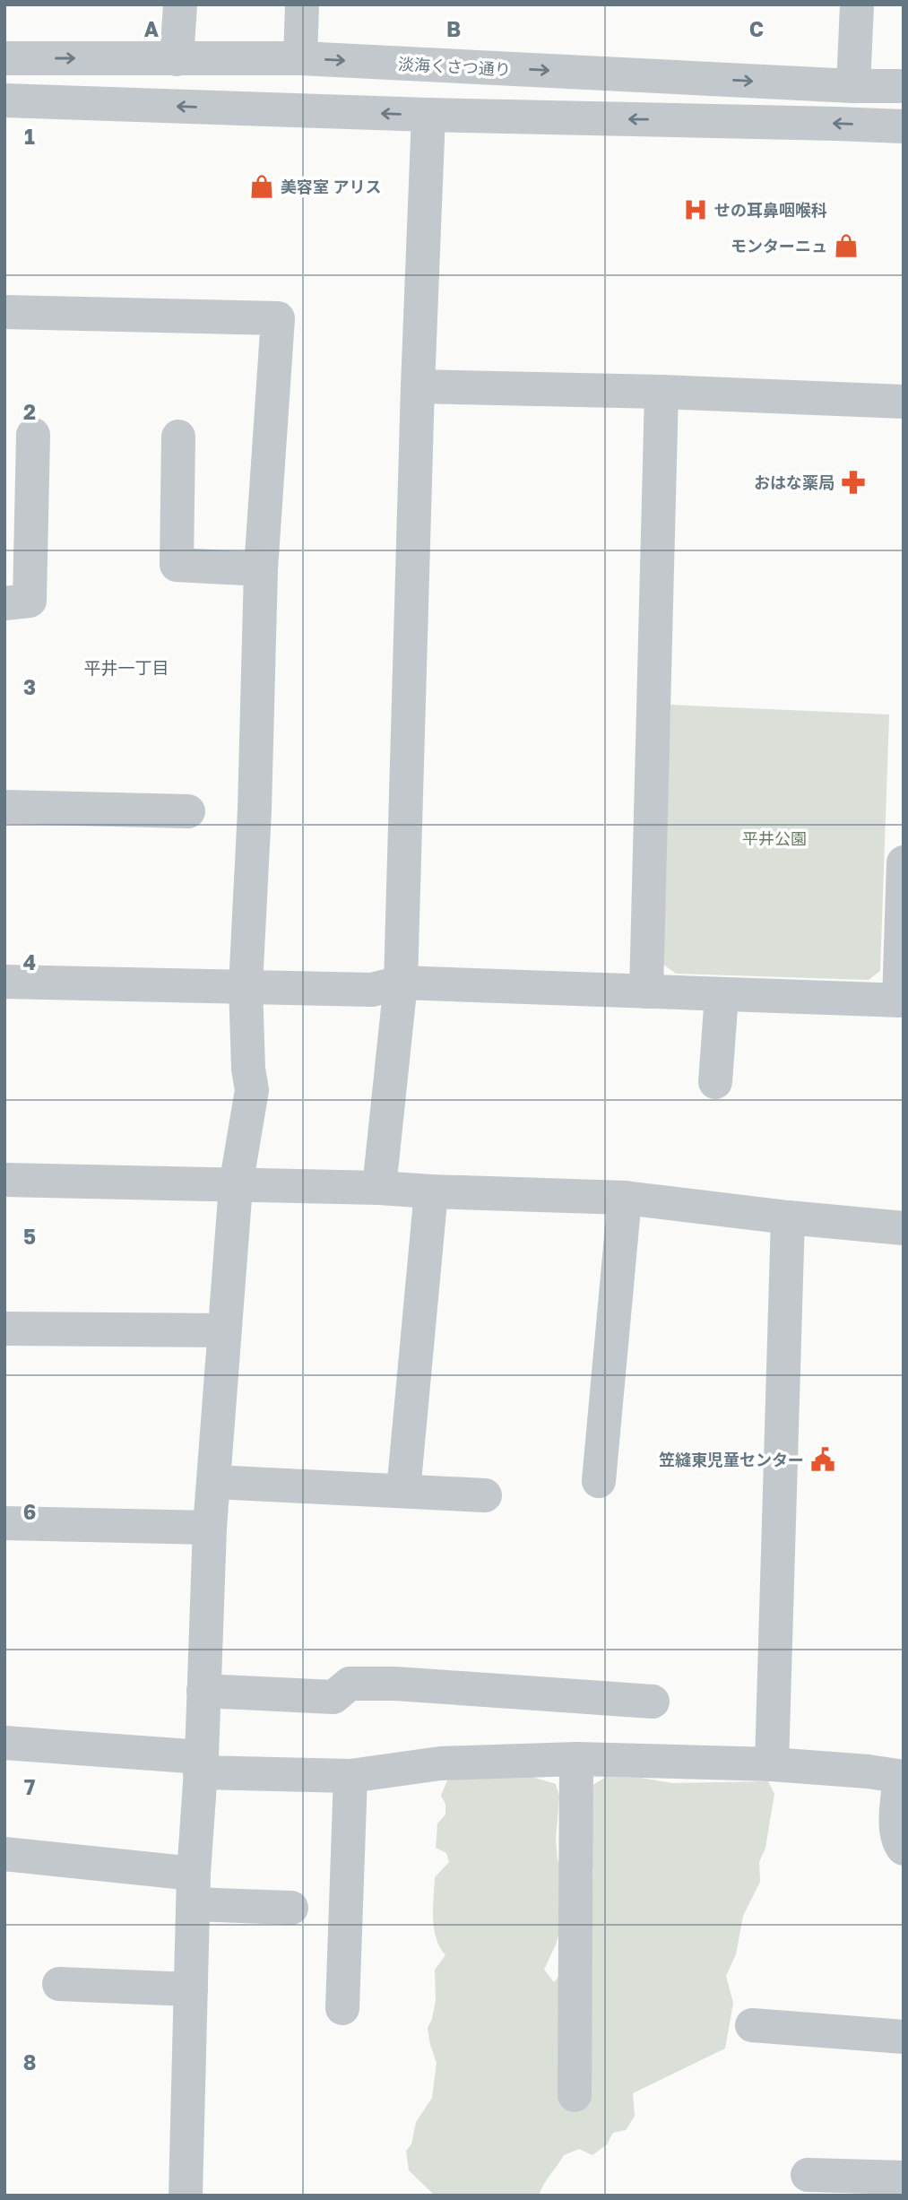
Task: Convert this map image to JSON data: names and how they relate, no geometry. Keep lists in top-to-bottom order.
{
  "streets": {
    "street": ["淡海くさつ通り"]
  },
  "districts": ["平井一丁目"],
  "parks": ["平井公園"],
  "places": {
    "shop": ["美容室 アリス", "モンターニュ"],
    "hospital": ["せの耳鼻咽喉科"],
    "pharmacy": ["おはな薬局"],
    "public building": ["笠縫東児童センター"]
  },
  "grid": {
    "columns": ["A", "B", "C"],
    "rows": [
      "1",
      "2",
      "3",
      "4",
      "5",
      "6",
      "7",
      "8"
    ]
  }
}
